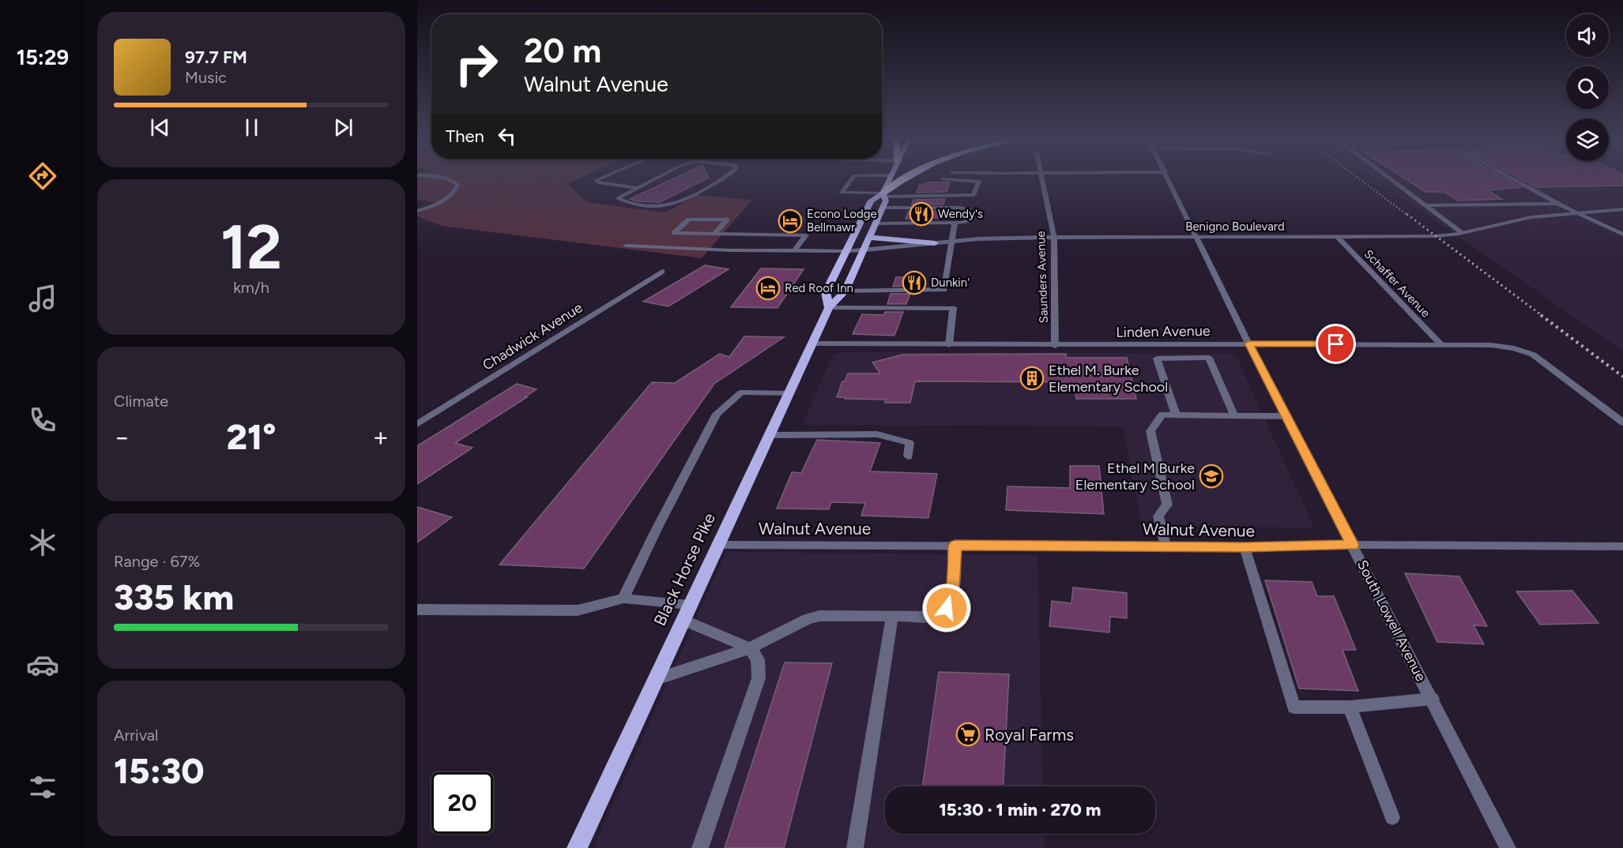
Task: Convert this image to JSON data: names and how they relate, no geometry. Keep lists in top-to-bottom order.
{
  "streets": {
    "main road": ["Black Horse Pike"],
    "street": [
      "Benigno Boulevard",
      "Saunders Avenue",
      "Schaffer Avenue",
      "Linden Avenue",
      "Chadwick Avenue",
      "Walnut Avenue",
      "South Lowell Avenue"
    ]
  },
  "crossings": [
    ["Benigno Boulevard", "Saunders Avenue"],
    ["Benigno Boulevard", "Schaffer Avenue"],
    ["Benigno Boulevard", "Black Horse Pike"],
    ["Benigno Boulevard", "South Lowell Avenue"],
    ["Saunders Avenue", "Linden Avenue"],
    ["Schaffer Avenue", "Linden Avenue"],
    ["Linden Avenue", "Black Horse Pike"],
    ["Linden Avenue", "South Lowell Avenue"],
    ["Walnut Avenue", "Black Horse Pike"],
    ["Walnut Avenue", "South Lowell Avenue"]
  ],
  "places": {
    "restaurant": ["Wendy's", "Dunkin'"],
    "hotel": ["Econo Lodge Bellmawr", "Red Roof Inn"],
    "building": ["Ethel M. Burke Elementary School"],
    "school or university": ["Ethel M Burke Elementary School"],
    "supermarket": ["Royal Farms"]
  },
  "page": {
    "tabs": "15:29",
    "turn": ["20 m", "Walnut Avenue"],
    "song": ["97.7 FM", "Music"],
    "then": "Then",
    "tile": [
      ["12", "km/h"],
      "Climate",
      ["Range · 67%", "335 km"],
      ["Arrival", "15:30"]
    ],
    "heat": ["−", "21°", "+"],
    "limit": "20",
    "trip": "15:30 · 1 min · 270 m"
  }
}
